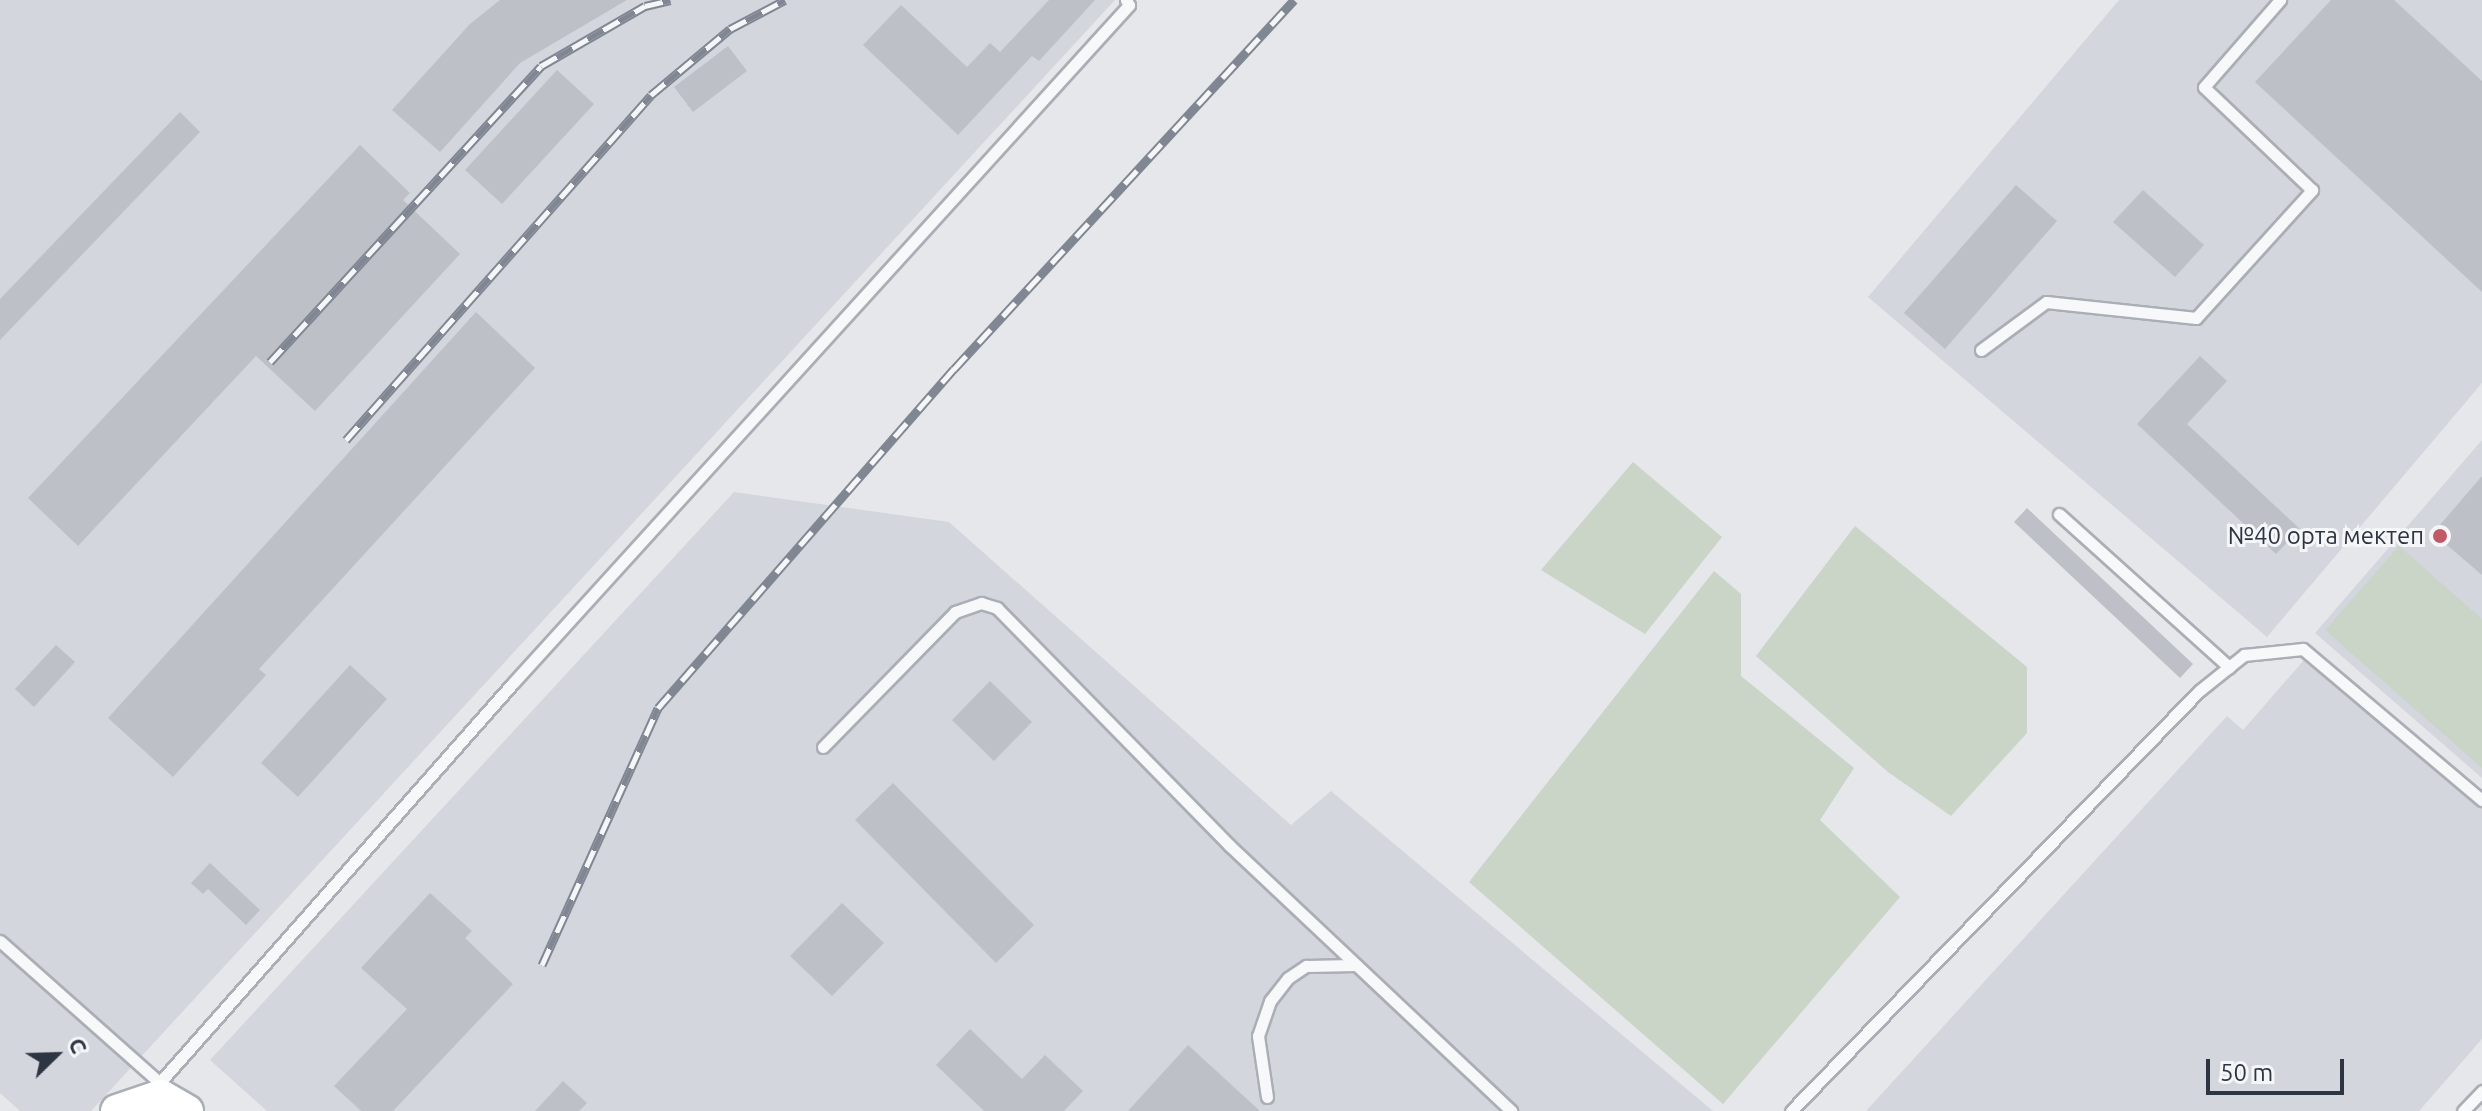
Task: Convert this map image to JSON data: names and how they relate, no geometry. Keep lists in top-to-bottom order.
{
  "places": ["№40 орта мектеп"],
  "scale_bar": "50 m",
  "north": "top right"
}
